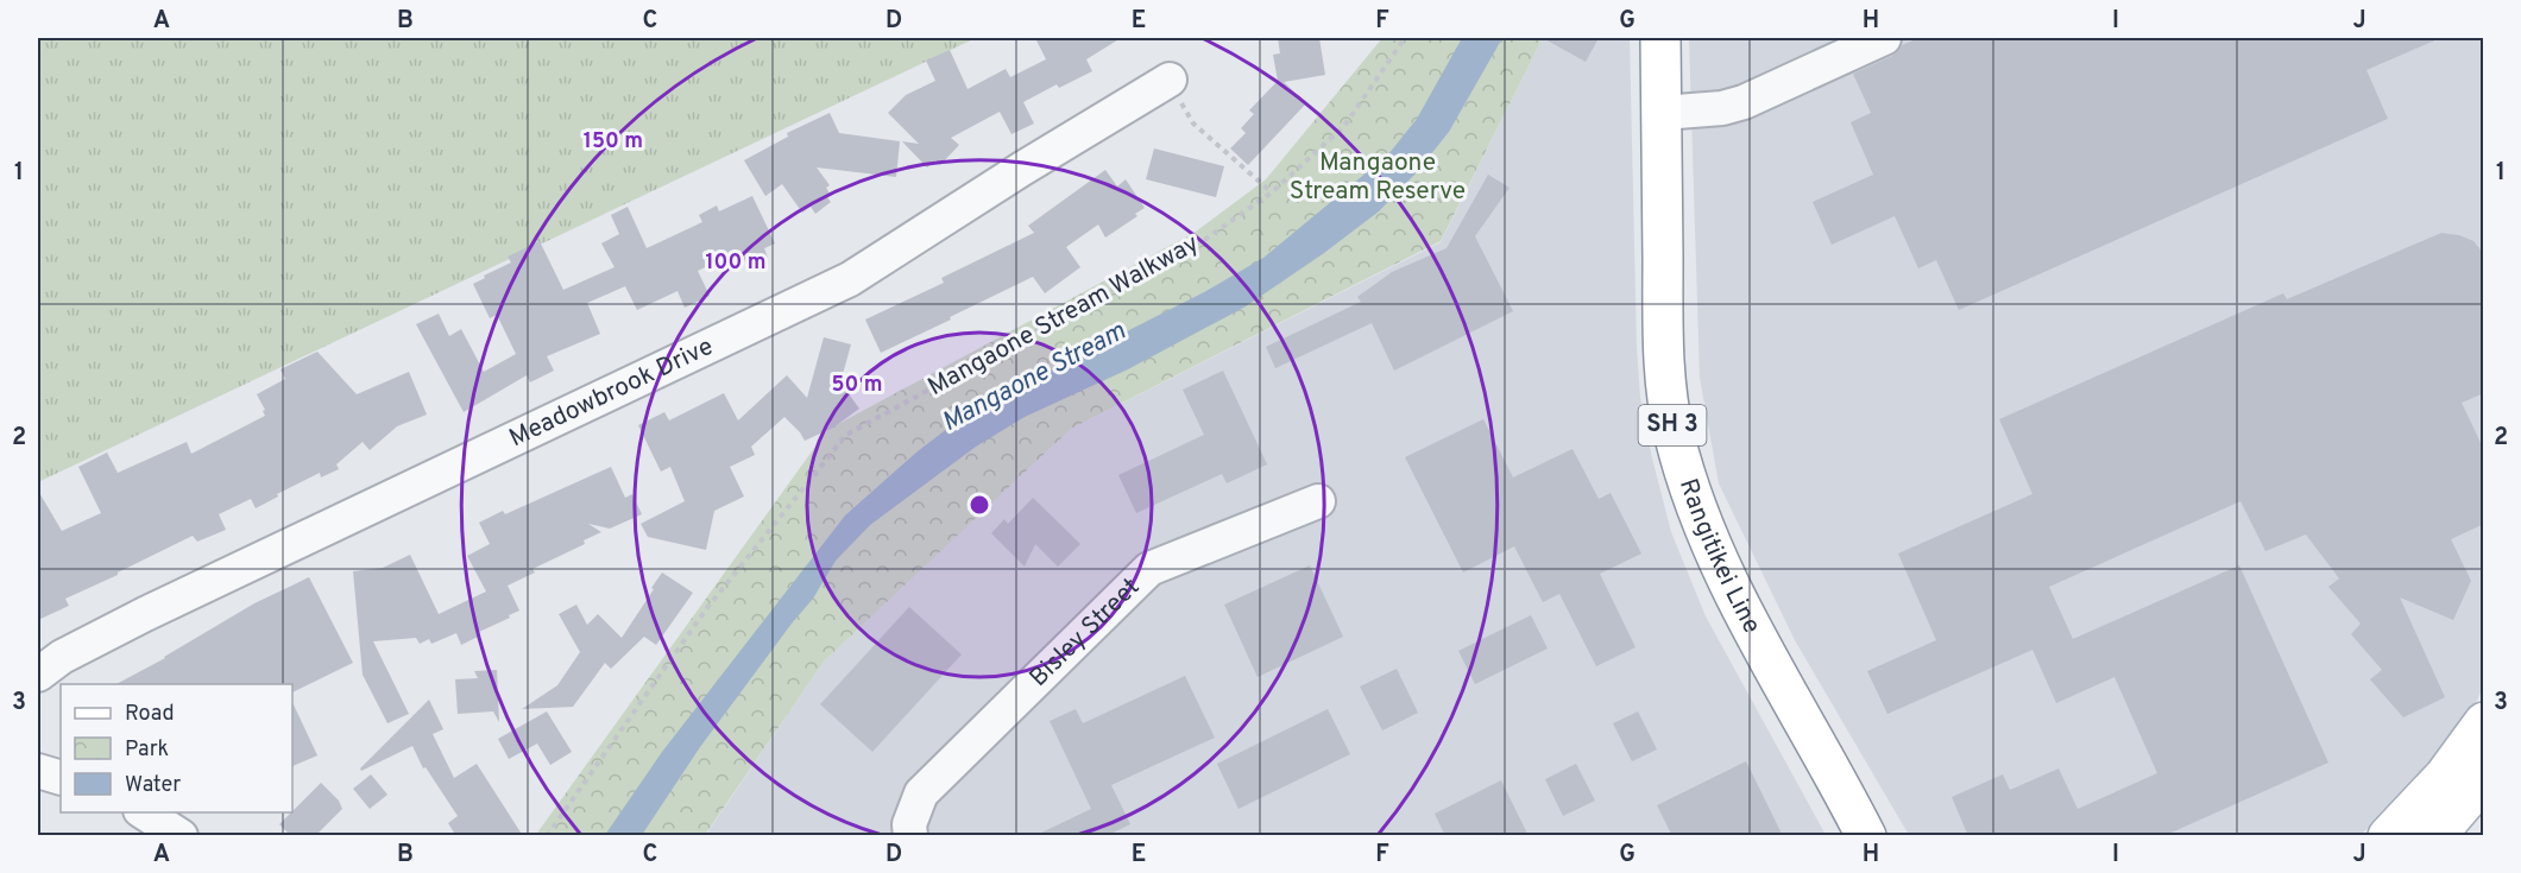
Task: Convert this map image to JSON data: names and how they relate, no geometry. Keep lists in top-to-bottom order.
{
  "streets": {
    "main road": ["SH 3", "Rangitikei Line"],
    "street": ["Meadowbrook Drive", "Bisley Street"],
    "path": ["Mangaone Stream Walkway"]
  },
  "water": ["Mangaone Stream"],
  "parks": ["Mangaone Stream Reserve"],
  "legend": ["Road", "Park", "Water"],
  "grid": {
    "columns": [
      "A",
      "B",
      "C",
      "D",
      "E",
      "F",
      "G",
      "H",
      "I",
      "J"
    ],
    "rows": ["1", "2", "3"]
  },
  "rings": ["150 m", "100 m", "50 m"]
}
